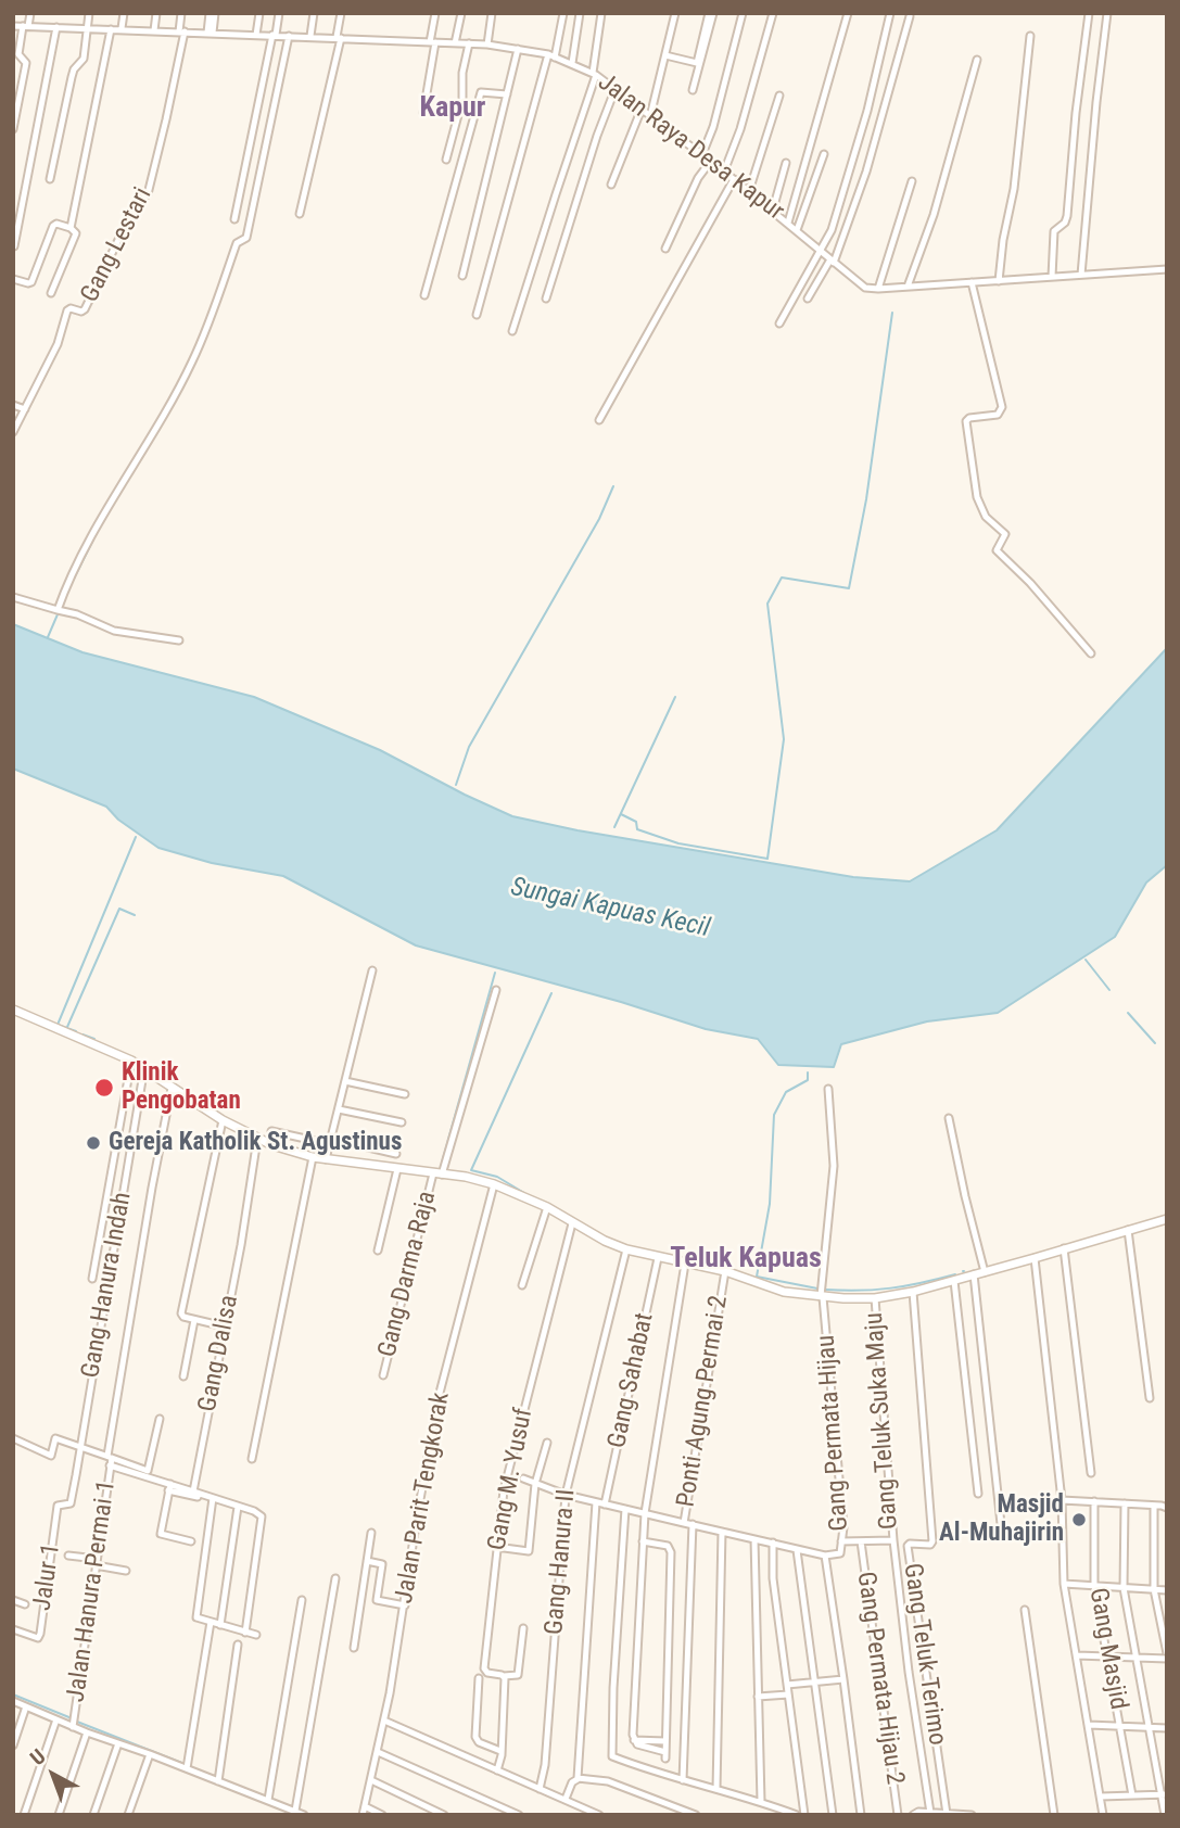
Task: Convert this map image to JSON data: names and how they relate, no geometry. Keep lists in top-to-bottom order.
{
  "streets": {
    "street": [
      "Jalan Raya Desa Kapur",
      "Gang Lestari",
      "Gang Darma Raja",
      "Gang Hanura Indah",
      "Gang Dalisa",
      "Gang Sahabat",
      "Ponti Agung Permai 2",
      "Gang Teluk Suka Maju",
      "Gang Permata Hijau",
      "Gang M. Yusuf",
      "Jalan Parit Tengkorak",
      "Gang Hanura II",
      "Jalur 1",
      "Jalan Hanura Permai 1",
      "Gang Masjid",
      "Gang Teluk Terimo",
      "Gang Permata Hijau 2"
    ]
  },
  "crossings": [
    ["Jalan Raya Desa Kapur", "Gang Lestari"],
    ["Gang Hanura Indah", "Jalur 1"],
    ["Gang Sahabat", "Gang Permata Hijau"],
    ["Ponti Agung Permai 2", "Gang Permata Hijau"],
    ["Gang Teluk Suka Maju", "Gang Permata Hijau"],
    ["Gang Teluk Suka Maju", "Gang Permata Hijau 2"],
    ["Gang Permata Hijau", "Gang Hanura II"]
  ],
  "districts": ["Kapur", "Teluk Kapuas"],
  "water": ["Sungai Kapuas Kecil"],
  "places": ["Klinik Pengobatan", "Gereja Katholik St. Agustinus", "Masjid Al-Muhajirin"],
  "north": "top left"
}
